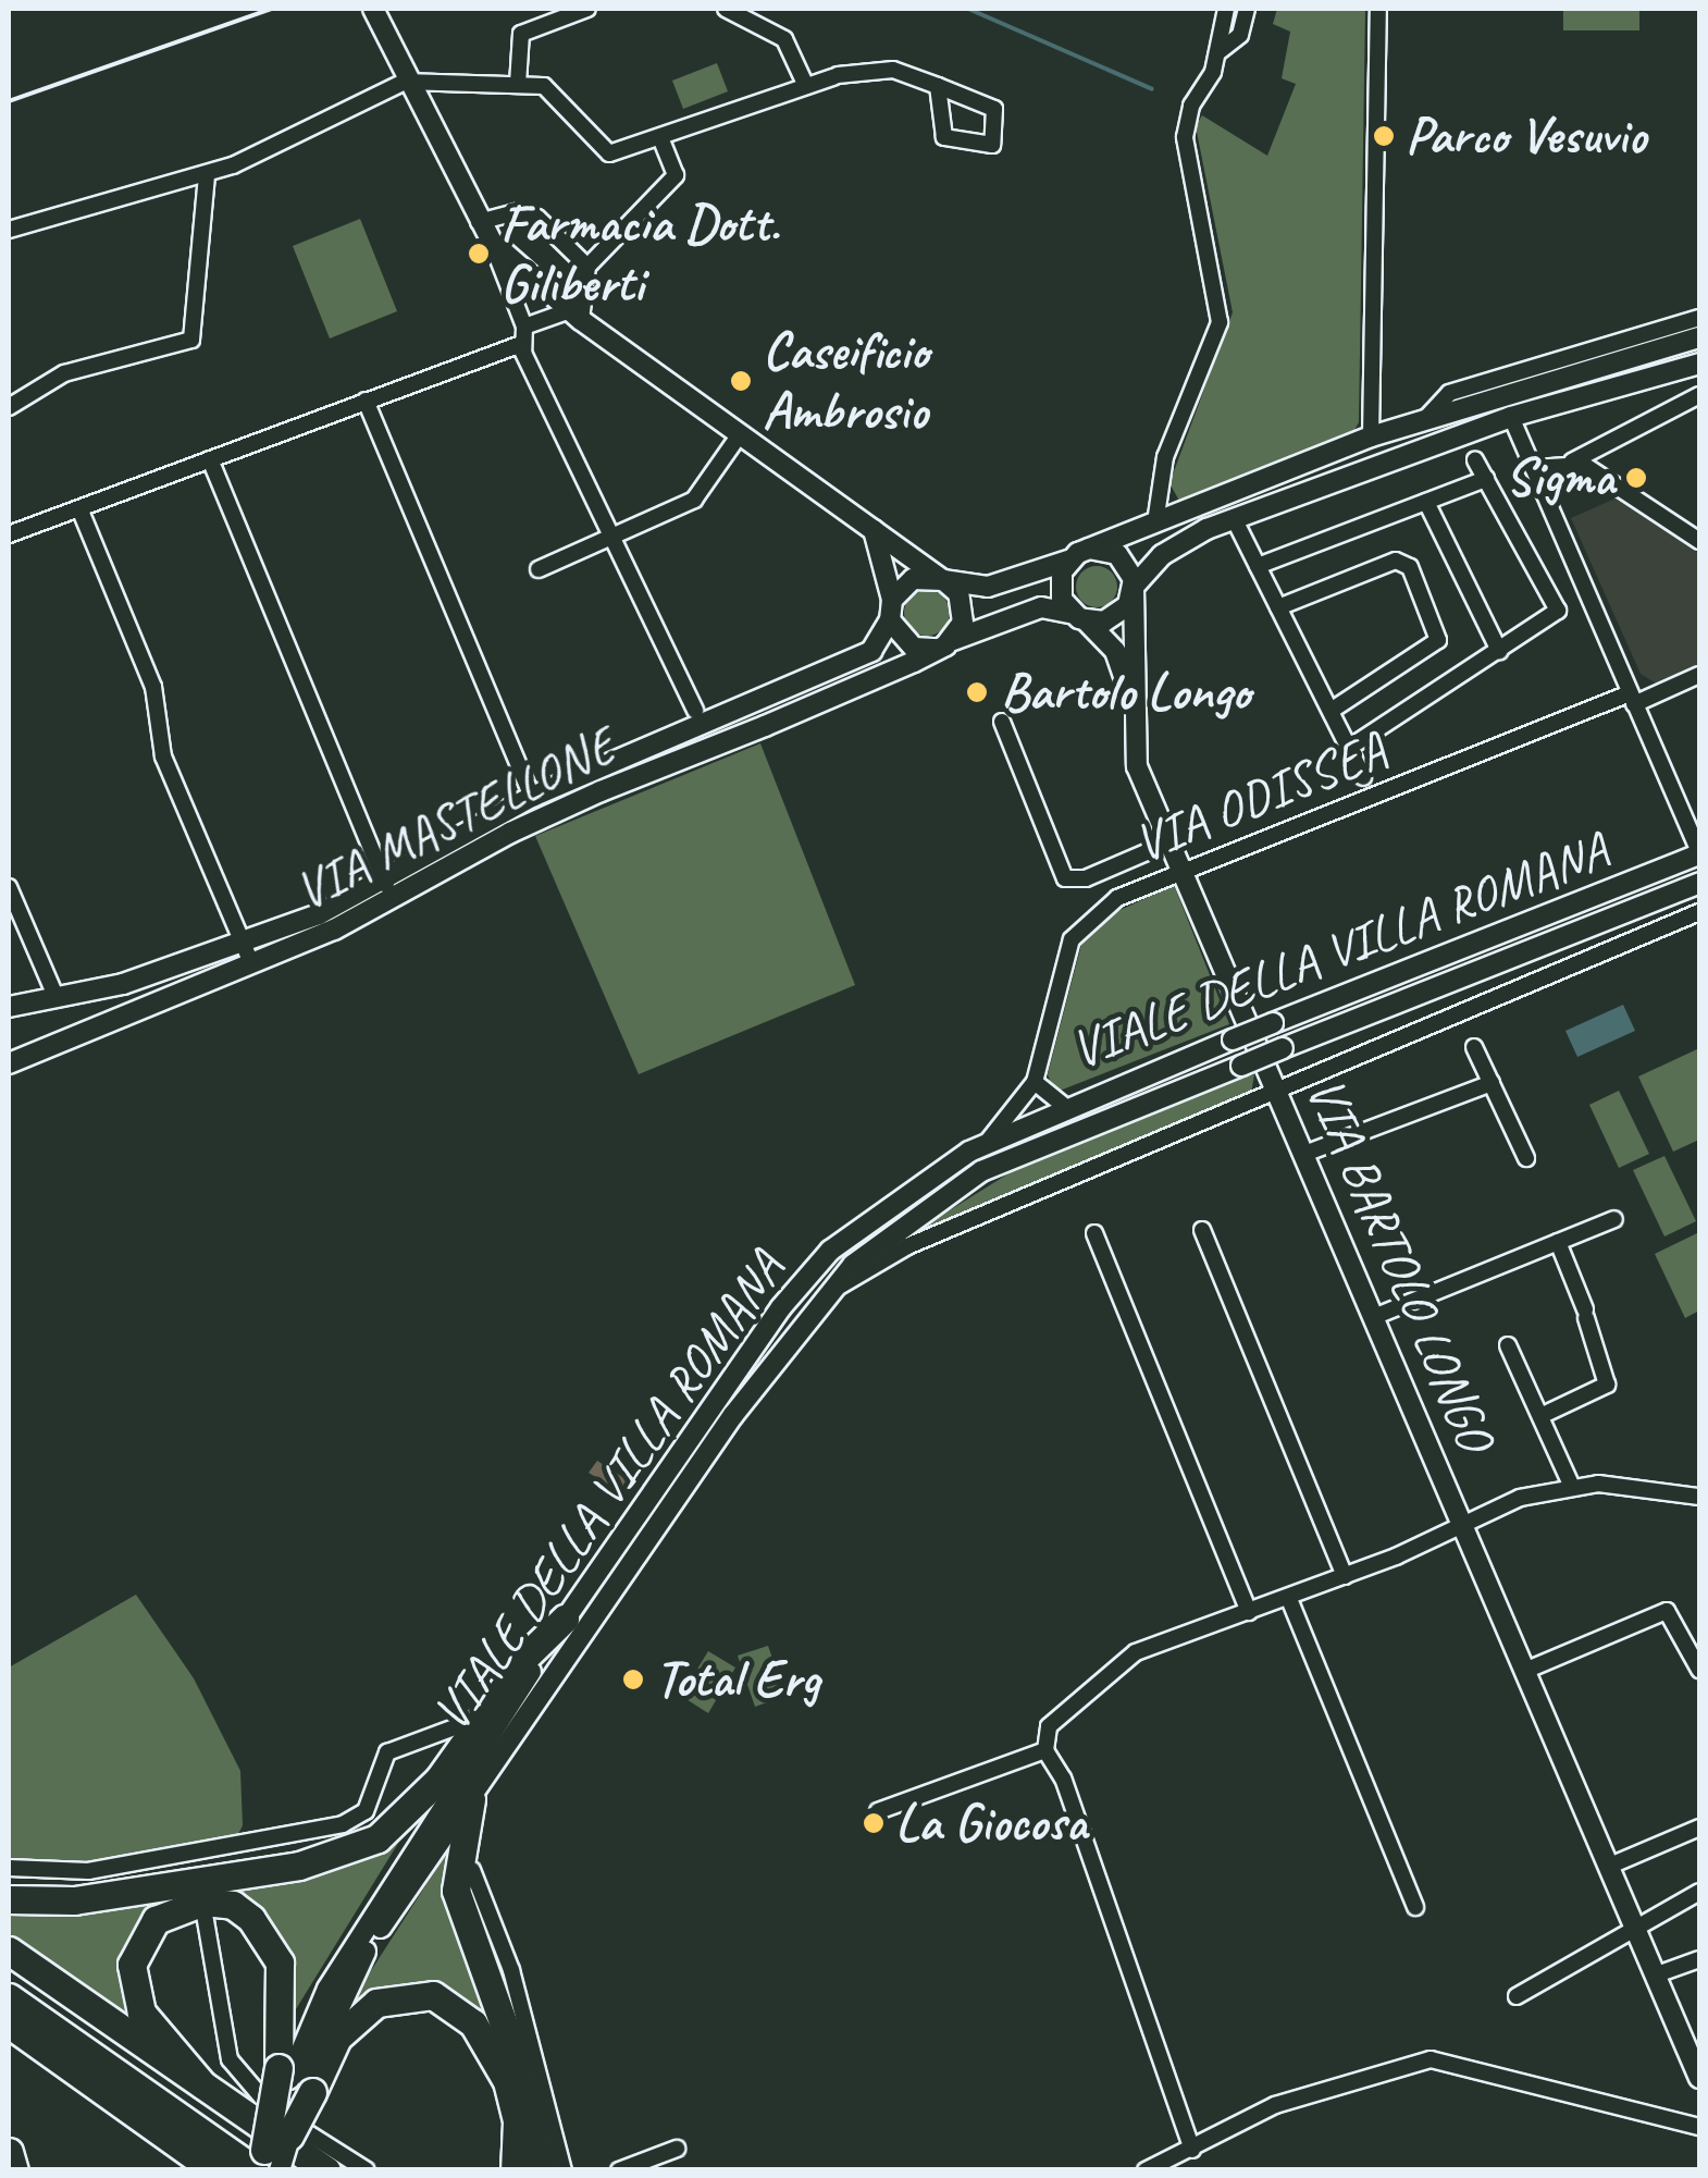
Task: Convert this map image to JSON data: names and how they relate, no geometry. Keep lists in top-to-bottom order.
{
  "streets": {
    "street": [
      "VIA ODISSEA",
      "VIA MASTELLONE",
      "VIALE DELLA VILLA ROMANA",
      "VIA BARTOLO LONGO"
    ]
  },
  "crossings": [
    ["VIA ODISSEA", "VIALE DELLA VILLA ROMANA"],
    ["VIA ODISSEA", "VIA BARTOLO LONGO"],
    ["VIALE DELLA VILLA ROMANA", "VIA BARTOLO LONGO"]
  ],
  "places": [
    "Parco Vesuvio",
    "Farmacia Dott. Giliberti",
    "Caseificio Ambrosio",
    "Sigma",
    "Bartolo Longo",
    "Total Erg",
    "La Giocosa"
  ]
}
